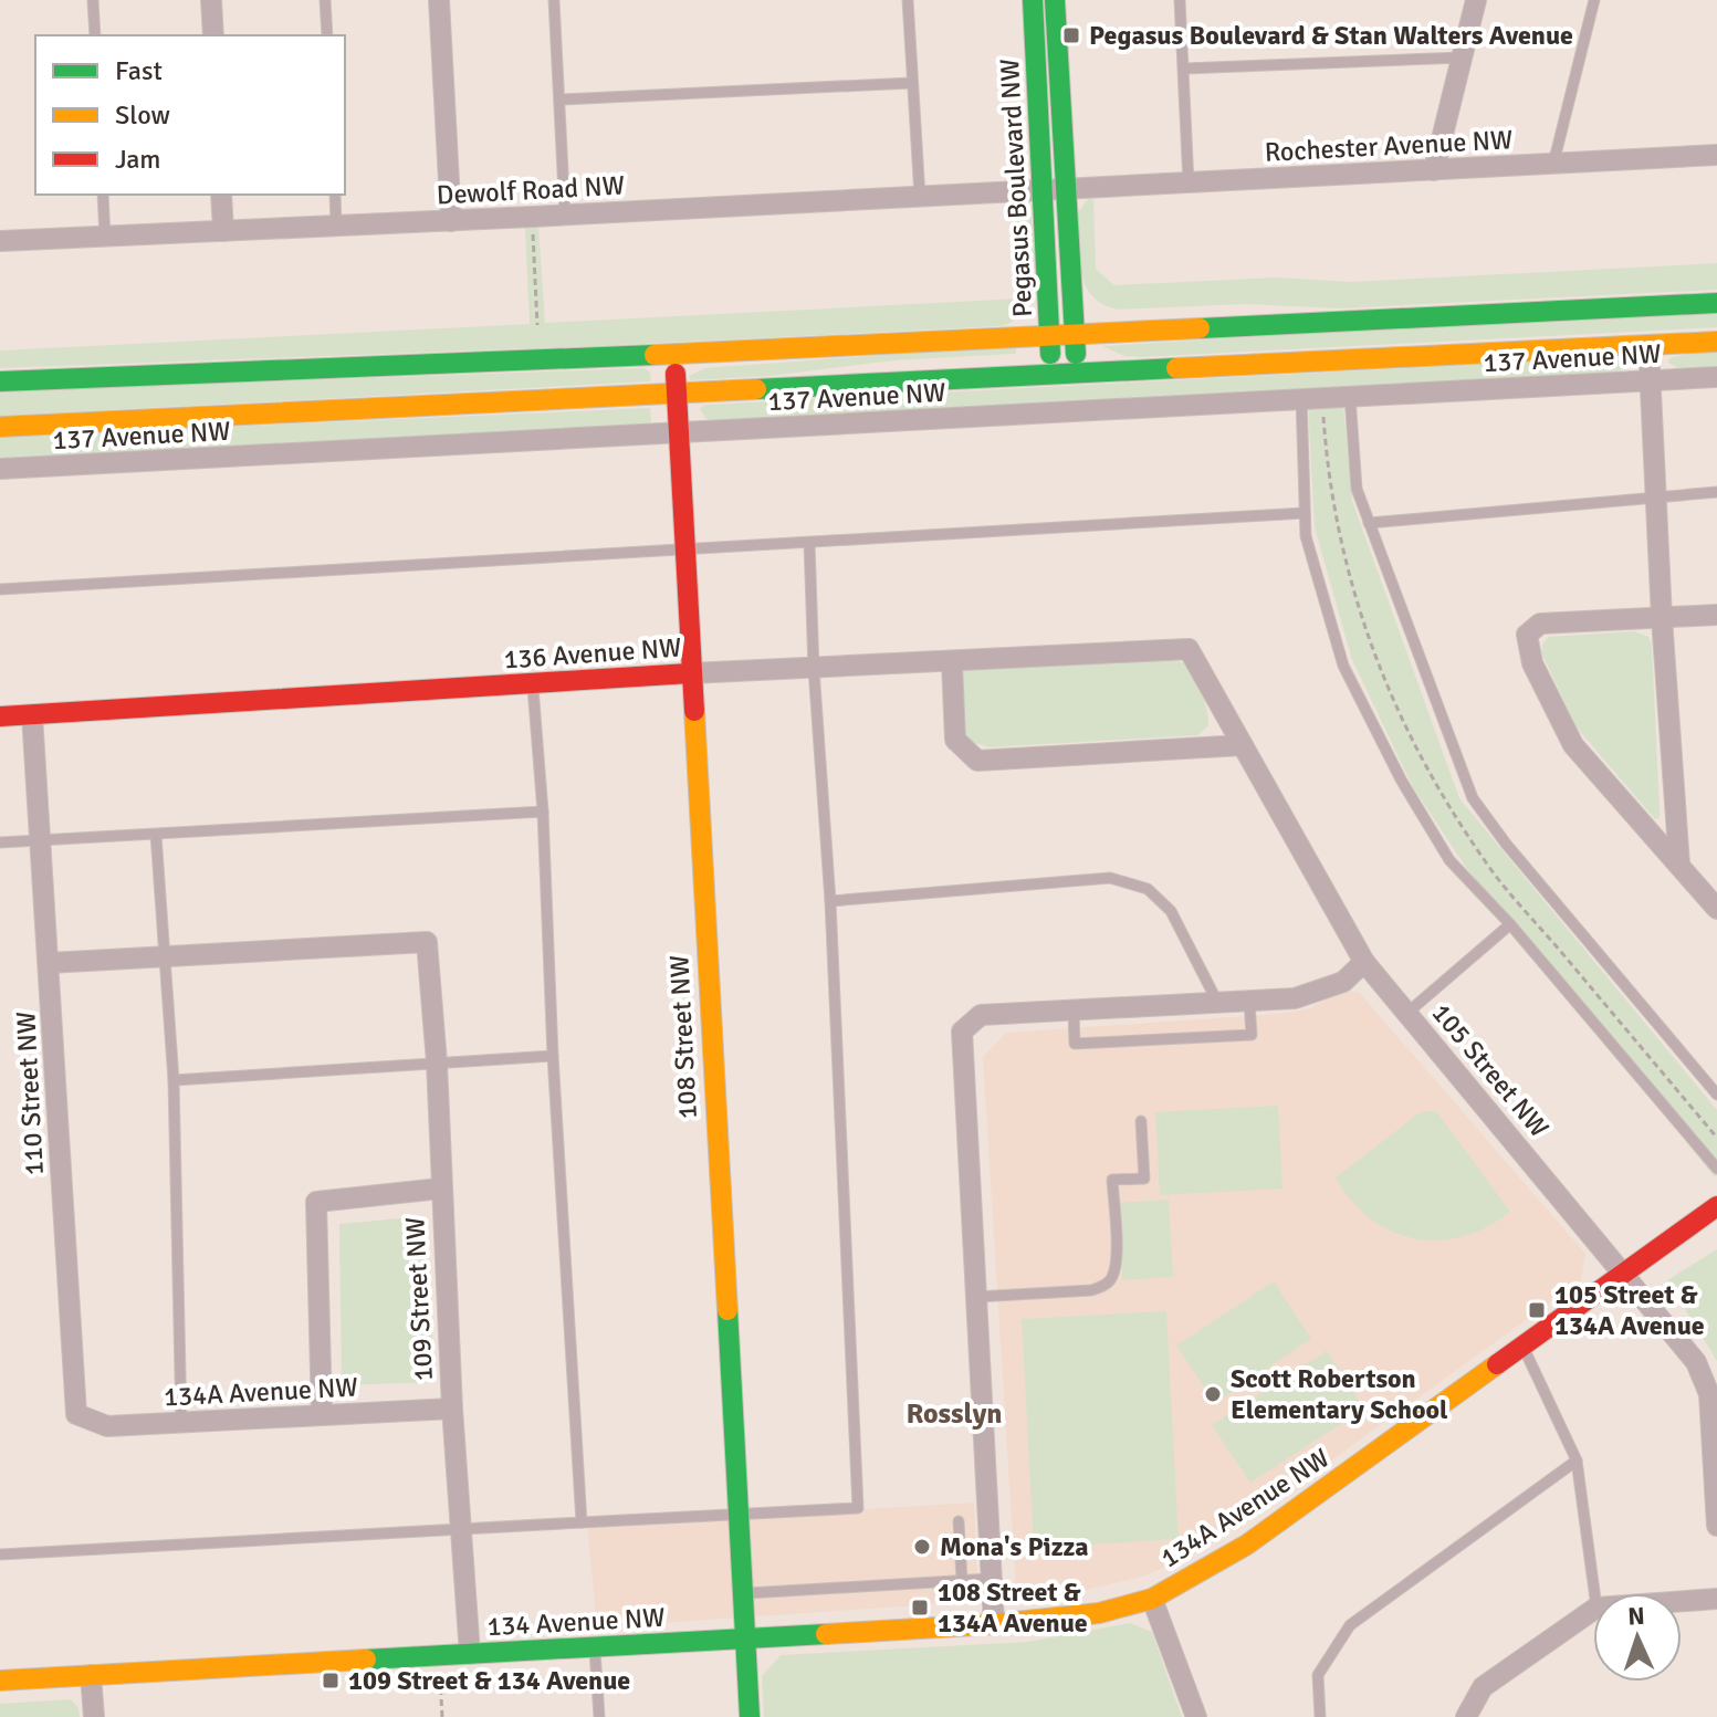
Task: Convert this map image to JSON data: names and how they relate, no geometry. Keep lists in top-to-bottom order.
{
  "streets": {
    "street": [
      "Rochester Avenue NW",
      "Pegasus Boulevard NW",
      "Dewolf Road NW",
      "137 Avenue NW",
      "136 Avenue NW",
      "108 Street NW",
      "105 Street NW",
      "110 Street NW",
      "109 Street NW",
      "134A Avenue NW",
      "134 Avenue NW"
    ]
  },
  "crossings": [
    ["Rochester Avenue NW", "Pegasus Boulevard NW"],
    ["Rochester Avenue NW", "Dewolf Road NW"],
    ["Pegasus Boulevard NW", "Dewolf Road NW"],
    ["Pegasus Boulevard NW", "137 Avenue NW"],
    ["137 Avenue NW", "108 Street NW"],
    ["136 Avenue NW", "108 Street NW"],
    ["136 Avenue NW", "105 Street NW"],
    ["136 Avenue NW", "110 Street NW"],
    ["108 Street NW", "134 Avenue NW"],
    ["105 Street NW", "134A Avenue NW"],
    ["110 Street NW", "134A Avenue NW"],
    ["109 Street NW", "134A Avenue NW"],
    ["109 Street NW", "134 Avenue NW"],
    ["134A Avenue NW", "134 Avenue NW"]
  ],
  "districts": ["Rosslyn"],
  "places": {
    "transit": [
      "Pegasus Boulevard & Stan Walters Avenue",
      "105 Street & 134A Avenue",
      "108 Street & 134A Avenue",
      "109 Street & 134 Avenue"
    ],
    "other": ["Scott Robertson Elementary School", "Mona's Pizza"]
  },
  "legend": ["Fast", "Slow", "Jam"],
  "north": "top"
}
